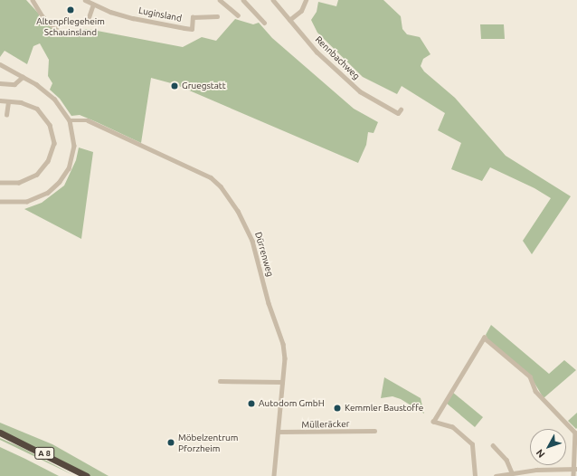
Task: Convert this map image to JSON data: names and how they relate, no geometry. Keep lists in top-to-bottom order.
{
  "streets": {
    "highway": ["A 8"],
    "street": [
      "Luginsland",
      "Rennbachweg",
      "Dürrenweg",
      "Mülleräcker"
    ]
  },
  "crossings": [
    ["Dürrenweg", "Mülleräcker"]
  ],
  "places": [
    "Altenpflegeheim Schauinsland",
    "Gruegstatt",
    "Autodom GmbH",
    "Kemmler Baustoffe",
    "Möbelzentrum Pforzheim"
  ],
  "north": "bottom left"
}
